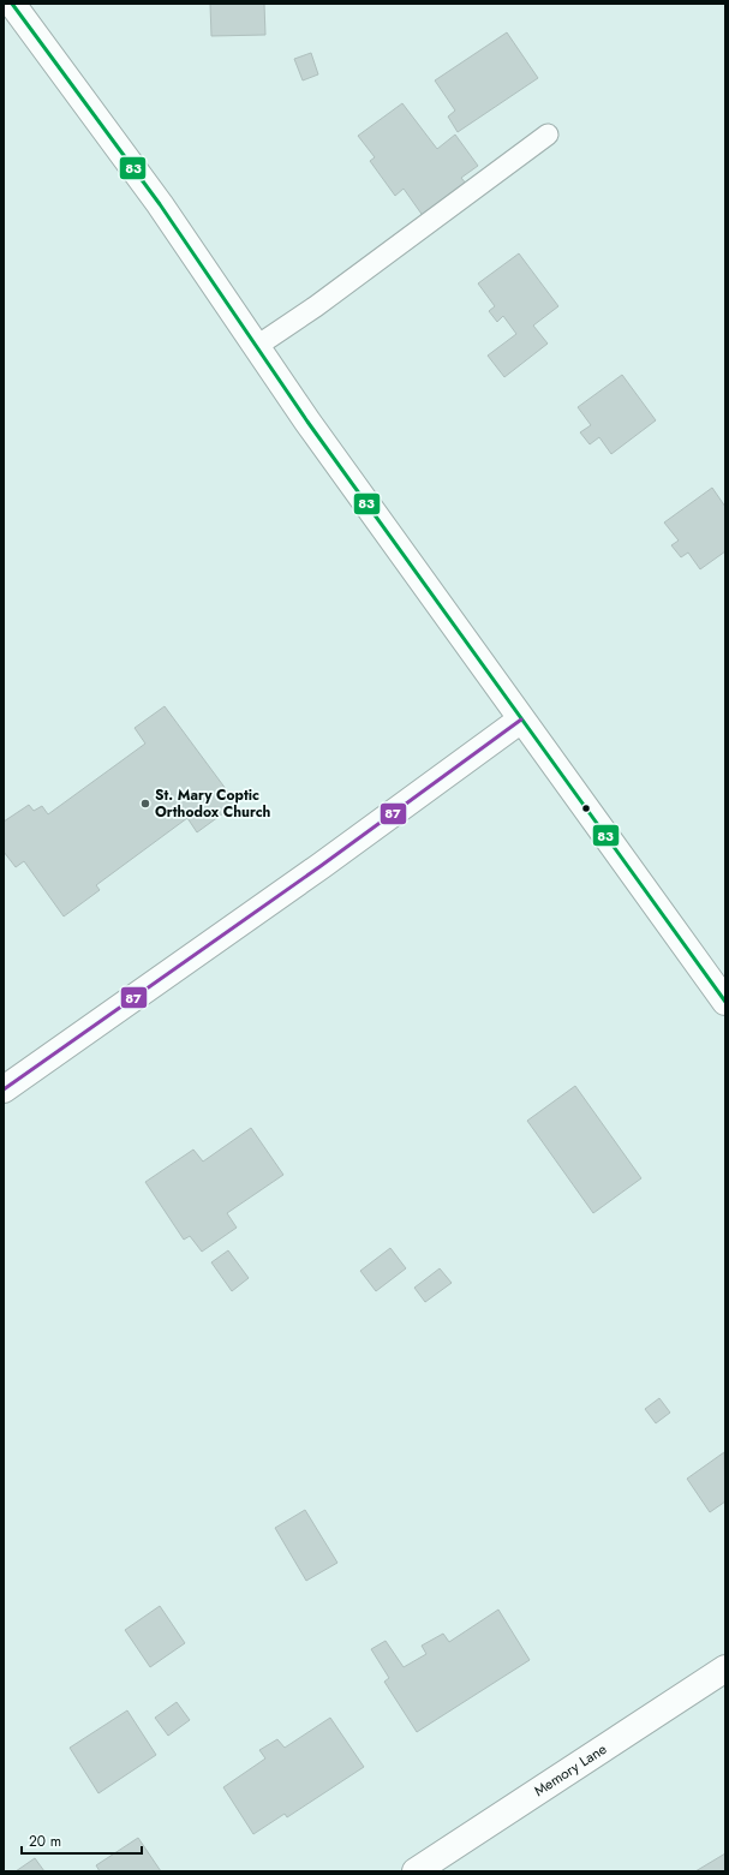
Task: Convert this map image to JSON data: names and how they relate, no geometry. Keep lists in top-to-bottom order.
{
  "streets": {
    "main road": ["Memory Lane"]
  },
  "places": ["St. Mary Coptic Orthodox Church"],
  "lines": ["transit line 83", "transit line 87"],
  "scale_bar": "20 m"
}
